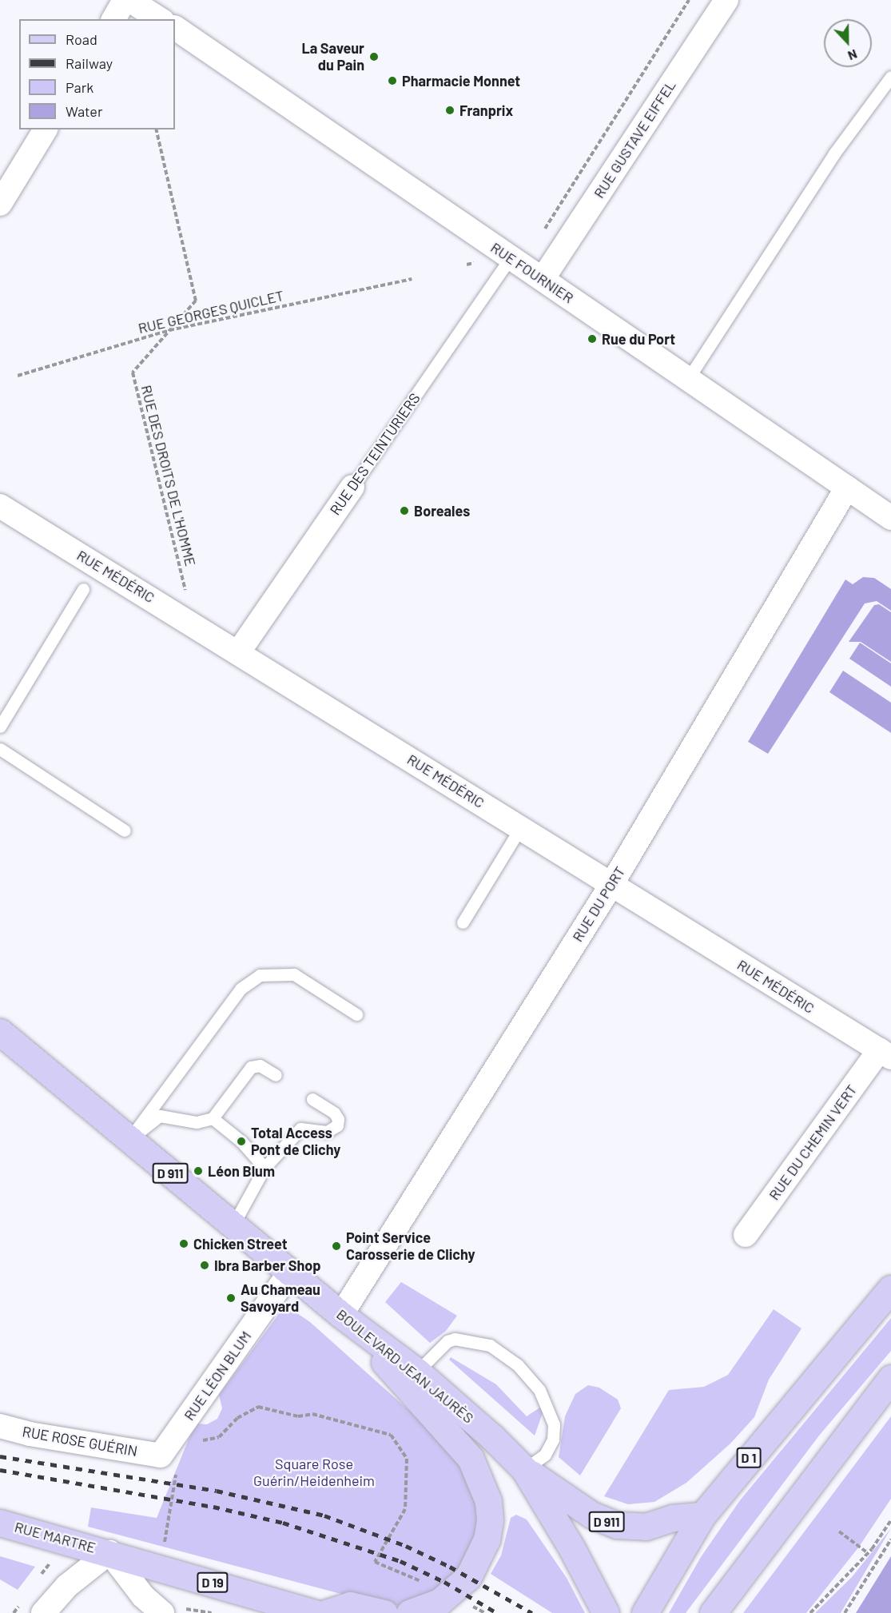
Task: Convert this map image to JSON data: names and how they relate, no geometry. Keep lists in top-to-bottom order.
{
  "streets": {
    "main road": [
      "D 911",
      "BOULEVARD JEAN JAURÈS",
      "D 1",
      "RUE MARTRE",
      "D 19"
    ],
    "street": [
      "RUE GUSTAVE EIFFEL",
      "RUE FOURNIER",
      "RUE DES TEINTURIERS",
      "RUE MÉDÉRIC",
      "RUE DU PORT",
      "RUE DU CHEMIN VERT",
      "RUE LÉON BLUM",
      "RUE ROSE GUÉRIN"
    ],
    "path": ["RUE GEORGES QUICLET", "RUE DES DROITS DE L'HOMME"]
  },
  "crossings": [
    ["RUE GUSTAVE EIFFEL", "RUE FOURNIER"],
    ["RUE FOURNIER", "RUE DES TEINTURIERS"],
    ["RUE FOURNIER", "RUE DU PORT"],
    ["RUE GEORGES QUICLET", "RUE DES DROITS DE L'HOMME"],
    ["RUE DES TEINTURIERS", "RUE MÉDÉRIC"],
    ["RUE DES DROITS DE L'HOMME", "RUE MÉDÉRIC"],
    ["RUE MÉDÉRIC", "RUE DU PORT"],
    ["RUE MÉDÉRIC", "RUE DU CHEMIN VERT"],
    ["RUE DU PORT", "BOULEVARD JEAN JAURÈS"],
    ["D 911", "BOULEVARD JEAN JAURÈS"],
    ["D 911", "D 1"],
    ["BOULEVARD JEAN JAURÈS", "RUE LÉON BLUM"],
    ["RUE LÉON BLUM", "RUE ROSE GUÉRIN"]
  ],
  "parks": ["Square Rose Guérin/Heidenheim"],
  "places": [
    "La Saveur du Pain",
    "Pharmacie Monnet",
    "Franprix",
    "Rue du Port",
    "Boreales",
    "Total Access Pont de Clichy",
    "Léon Blum",
    "Chicken Street",
    "Point Service Carosserie de Clichy",
    "Ibra Barber Shop",
    "Au Chameau Savoyard"
  ],
  "legend": [
    "Road",
    "Railway",
    "Park",
    "Water"
  ],
  "north": "bottom"
}
